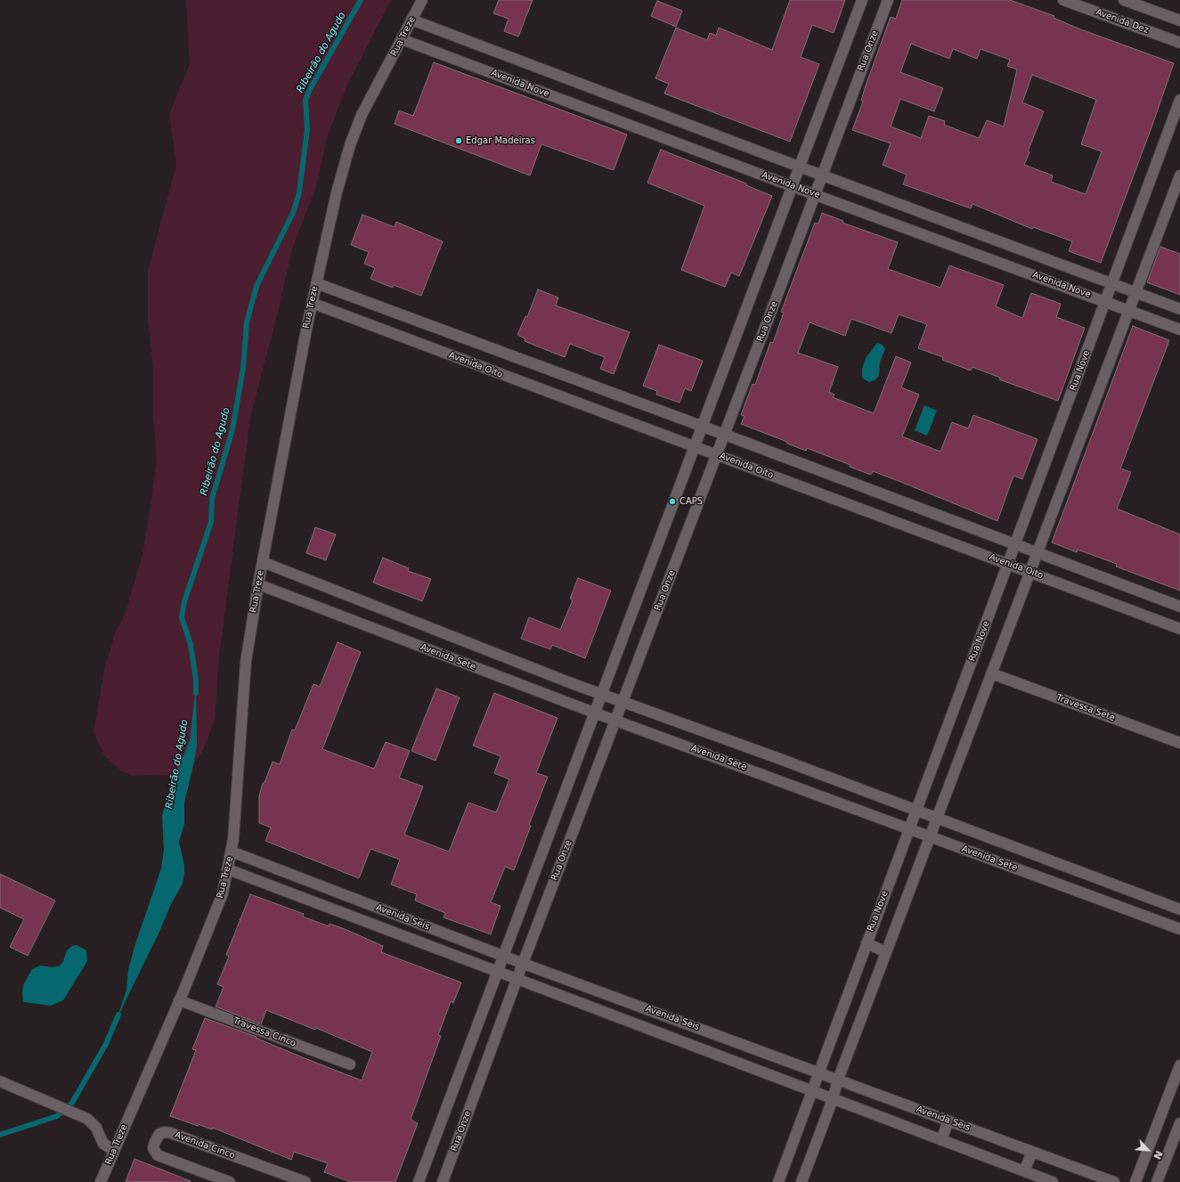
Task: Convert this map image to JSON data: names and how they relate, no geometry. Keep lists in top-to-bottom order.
{
  "streets": {
    "street": [
      "Avenida Dez",
      "Rua Treze",
      "Rua Onze",
      "Avenida Nove",
      "Avenida Oito",
      "Rua Nove",
      "Avenida Sete",
      "Travessa Sete",
      "Avenida Seis",
      "Travessa Cinco",
      "Avenida Cinco"
    ]
  },
  "crossings": [
    ["Rua Treze", "Avenida Nove"],
    ["Rua Treze", "Avenida Oito"],
    ["Rua Treze", "Avenida Sete"],
    ["Rua Treze", "Avenida Seis"],
    ["Rua Treze", "Travessa Cinco"],
    ["Rua Onze", "Avenida Nove"],
    ["Rua Onze", "Avenida Oito"],
    ["Rua Onze", "Avenida Sete"],
    ["Rua Onze", "Avenida Seis"],
    ["Avenida Nove", "Rua Nove"],
    ["Avenida Oito", "Rua Nove"],
    ["Rua Nove", "Avenida Sete"],
    ["Rua Nove", "Avenida Seis"]
  ],
  "water": ["Ribeirão do Agudo"],
  "places": ["Edgar Madeiras", "CAPS"],
  "north": "bottom right"
}
